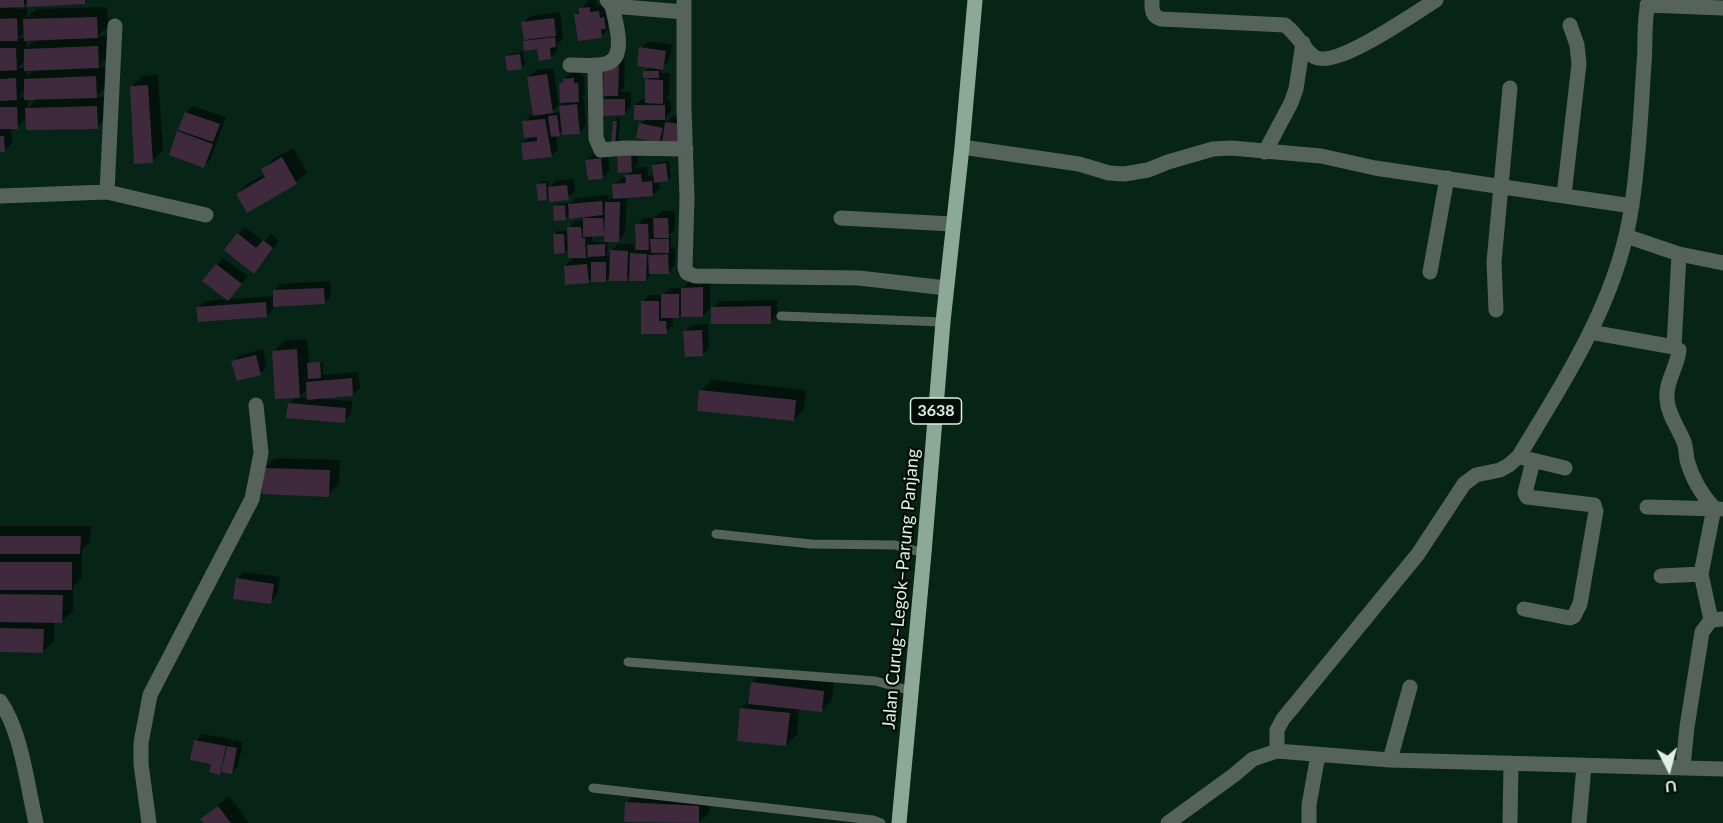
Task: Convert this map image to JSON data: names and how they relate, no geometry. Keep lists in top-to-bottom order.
{
  "streets": {
    "main road": ["3638", "Jalan Curug–Legok–Parung Panjang"]
  },
  "north": "bottom"
}
